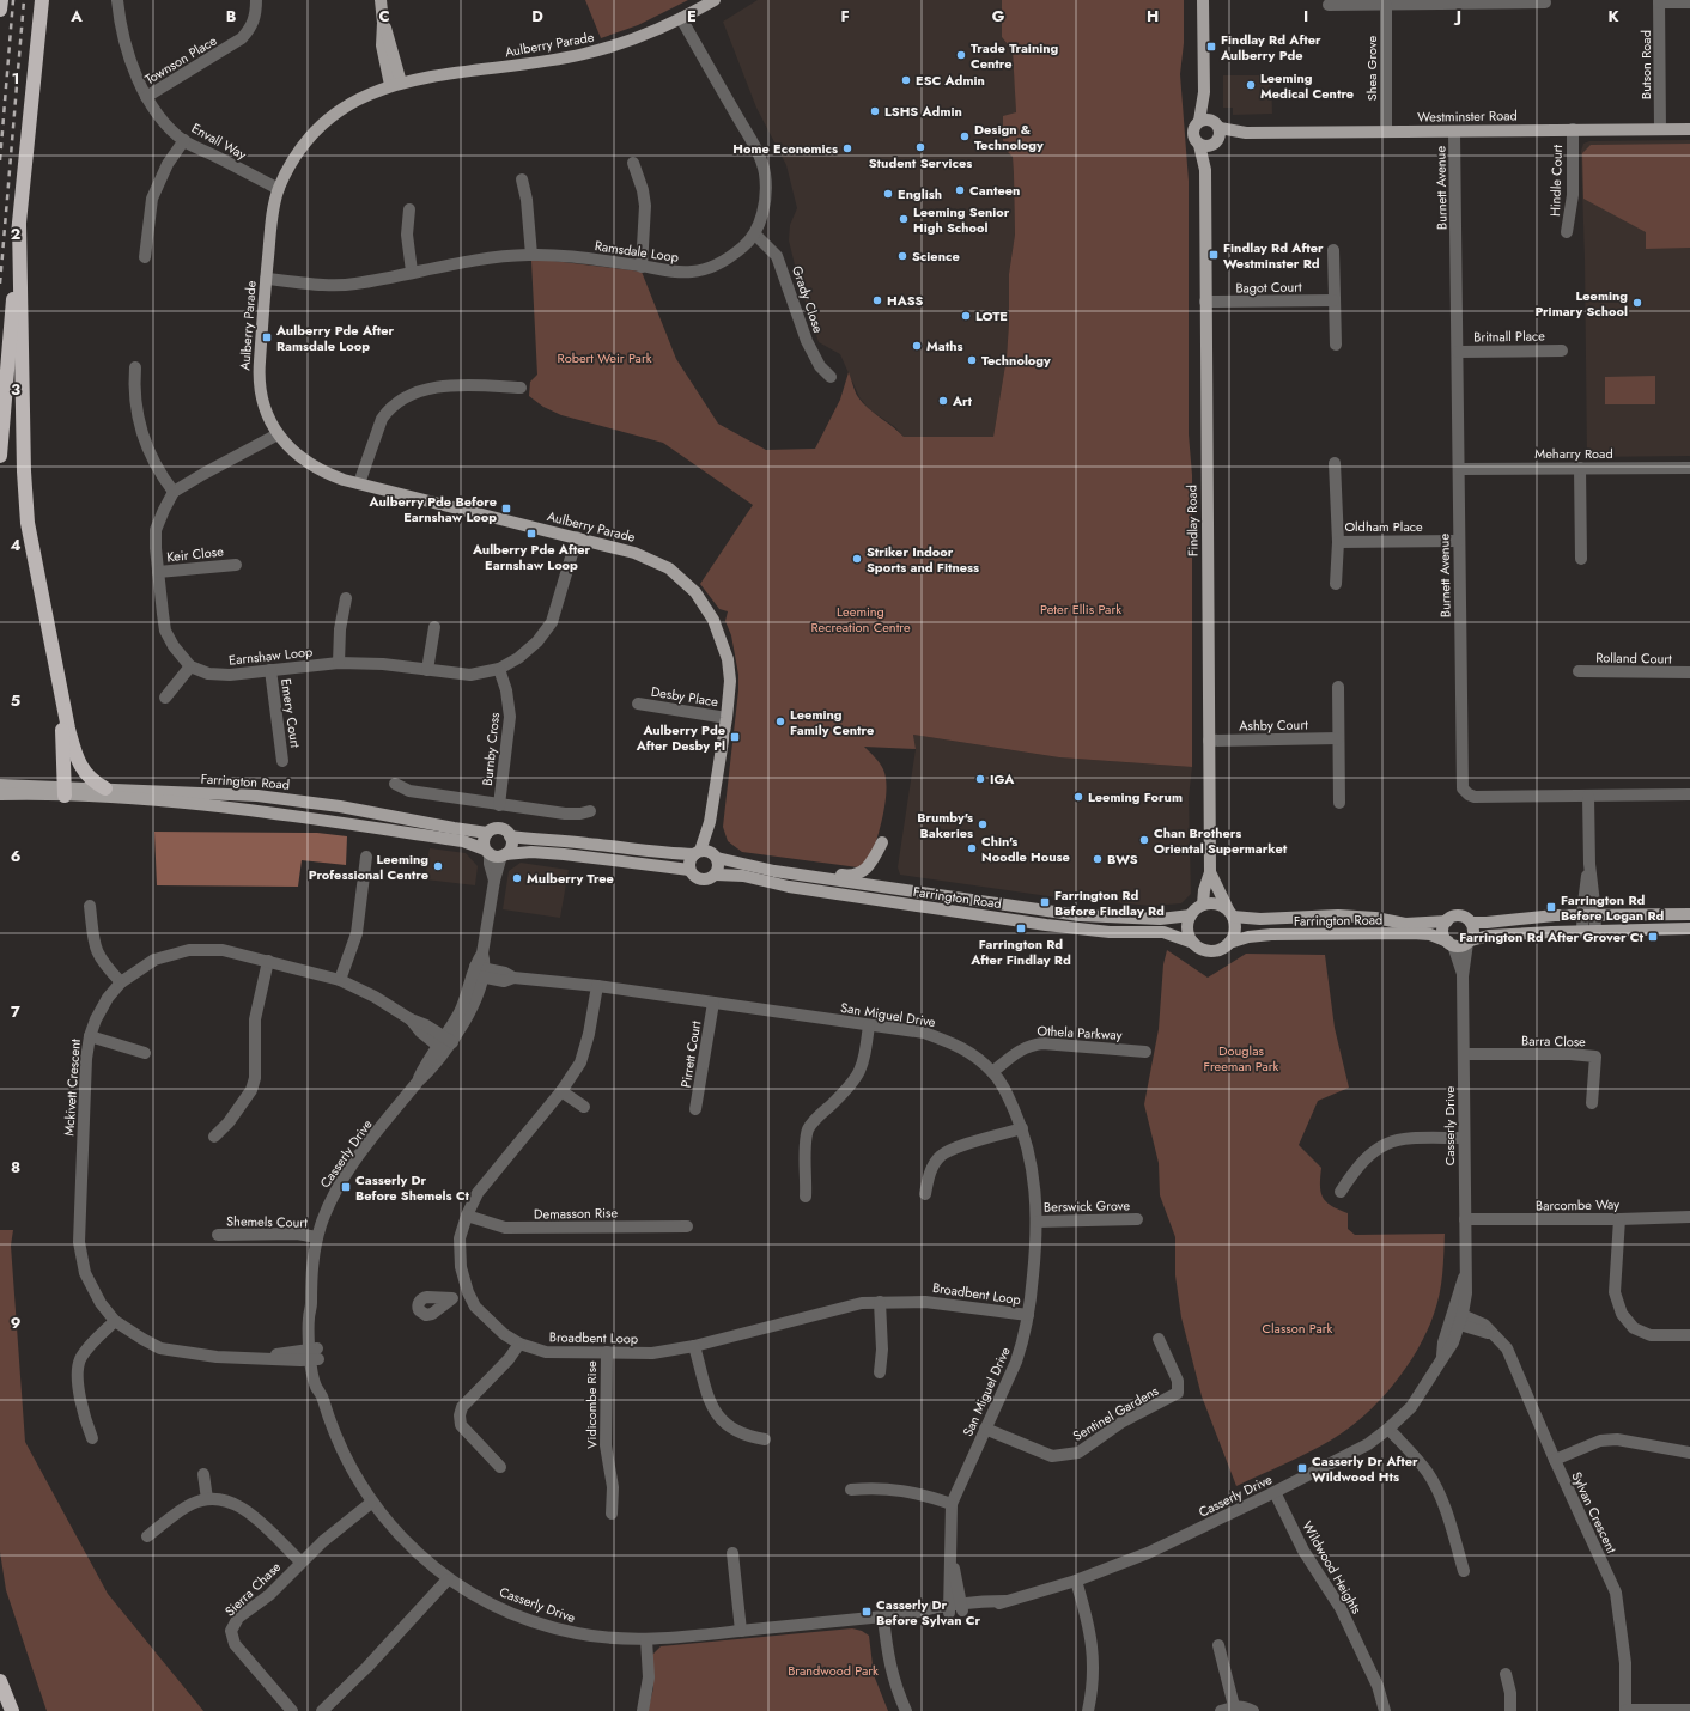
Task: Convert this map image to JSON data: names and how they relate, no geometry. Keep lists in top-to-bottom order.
{
  "streets": {
    "main road": [
      "Aulberry Parade",
      "Westminster Road",
      "Findlay Road",
      "Farrington Road"
    ],
    "street": [
      "Townson Place",
      "Butson Road",
      "Shea Grove",
      "Envall Way",
      "Hindle Court",
      "Burnett Avenue",
      "Ramsdale Loop",
      "Bagot Court",
      "Grady Close",
      "Britnall Place",
      "Meharry Road",
      "Oldham Place",
      "Keir Close",
      "Earnshaw Loop",
      "Rolland Court",
      "Desby Place",
      "Emery Court",
      "Ashby Court",
      "Burnby Cross",
      "San Miguel Drive",
      "Othela Parkway",
      "Barra Close",
      "Pirrett Court",
      "Mckivett Crescent",
      "Casserly Drive",
      "Barcombe Way",
      "Berswick Grove",
      "Demasson Rise",
      "Shemels Court",
      "Broadbent Loop",
      "Vidicombe Rise",
      "Sentinel Gardens",
      "Sylvan Crescent",
      "Wildwood Heights",
      "Sierra Chase"
    ]
  },
  "crossings": [
    ["Aulberry Parade", "Envall Way"],
    ["Aulberry Parade", "Ramsdale Loop"],
    ["Aulberry Parade", "Earnshaw Loop"],
    ["Aulberry Parade", "Desby Place"],
    ["Aulberry Parade", "Farrington Road"],
    ["Townson Place", "Envall Way"],
    ["Butson Road", "Westminster Road"],
    ["Shea Grove", "Westminster Road"],
    ["Westminster Road", "Hindle Court"],
    ["Westminster Road", "Burnett Avenue"],
    ["Westminster Road", "Findlay Road"],
    ["Burnett Avenue", "Britnall Place"],
    ["Burnett Avenue", "Meharry Road"],
    ["Burnett Avenue", "Oldham Place"],
    ["Ramsdale Loop", "Grady Close"],
    ["Bagot Court", "Findlay Road"],
    ["Findlay Road", "Ashby Court"],
    ["Findlay Road", "Farrington Road"],
    ["Earnshaw Loop", "Emery Court"],
    ["Earnshaw Loop", "Burnby Cross"],
    ["Farrington Road", "Casserly Drive"],
    ["San Miguel Drive", "Othela Parkway"],
    ["San Miguel Drive", "Pirrett Court"],
    ["San Miguel Drive", "Casserly Drive"],
    ["San Miguel Drive", "Berswick Grove"],
    ["San Miguel Drive", "Broadbent Loop"],
    ["San Miguel Drive", "Sentinel Gardens"],
    ["Barra Close", "Casserly Drive"],
    ["Mckivett Crescent", "Casserly Drive"],
    ["Casserly Drive", "Barcombe Way"],
    ["Casserly Drive", "Shemels Court"],
    ["Casserly Drive", "Sylvan Crescent"],
    ["Casserly Drive", "Wildwood Heights"],
    ["Casserly Drive", "Sierra Chase"],
    ["Demasson Rise", "Broadbent Loop"],
    ["Broadbent Loop", "Vidicombe Rise"]
  ],
  "parks": [
    "Robert Weir Park",
    "Peter Ellis Park",
    "Leeming Recreation Centre",
    "Douglas Freeman Park",
    "Classon Park",
    "Brandwood Park"
  ],
  "places": {
    "transit": [
      "Findlay Rd After Aulberry Pde",
      "Findlay Rd After Westminster Rd",
      "Aulberry Pde After Ramsdale Loop",
      "Aulberry Pde Before Earnshaw Loop",
      "Aulberry Pde After Earnshaw Loop",
      "Aulberry Pde After Desby Pl",
      "Farrington Rd Before Findlay Rd",
      "Farrington Rd Before Logan Rd",
      "Farrington Rd After Findlay Rd",
      "Farrington Rd After Grover Ct",
      "Casserly Dr Before Shemels Ct",
      "Casserly Dr After Wildwood Hts",
      "Casserly Dr Before Sylvan Cr"
    ],
    "other": [
      "Trade Training Centre",
      "ESC Admin",
      "Leeming Medical Centre",
      "LSHS Admin",
      "Design & Technology",
      "Student Services",
      "Home Economics",
      "Canteen",
      "English",
      "Leeming Senior High School",
      "Science",
      "HASS",
      "Leeming Primary School",
      "LOTE",
      "Maths",
      "Technology",
      "Art",
      "Striker Indoor Sports and Fitness",
      "Leeming Family Centre",
      "IGA",
      "Leeming Forum",
      "Brumby's Bakeries",
      "Chan Brothers Oriental Supermarket",
      "Chin's Noodle House",
      "BWS",
      "Leeming Professional Centre",
      "Mulberry Tree"
    ]
  },
  "grid": {
    "columns": [
      "A",
      "B",
      "C",
      "D",
      "E",
      "F",
      "G",
      "H",
      "I",
      "J",
      "K"
    ],
    "rows": [
      "1",
      "2",
      "3",
      "4",
      "5",
      "6",
      "7",
      "8",
      "9"
    ]
  }
}
